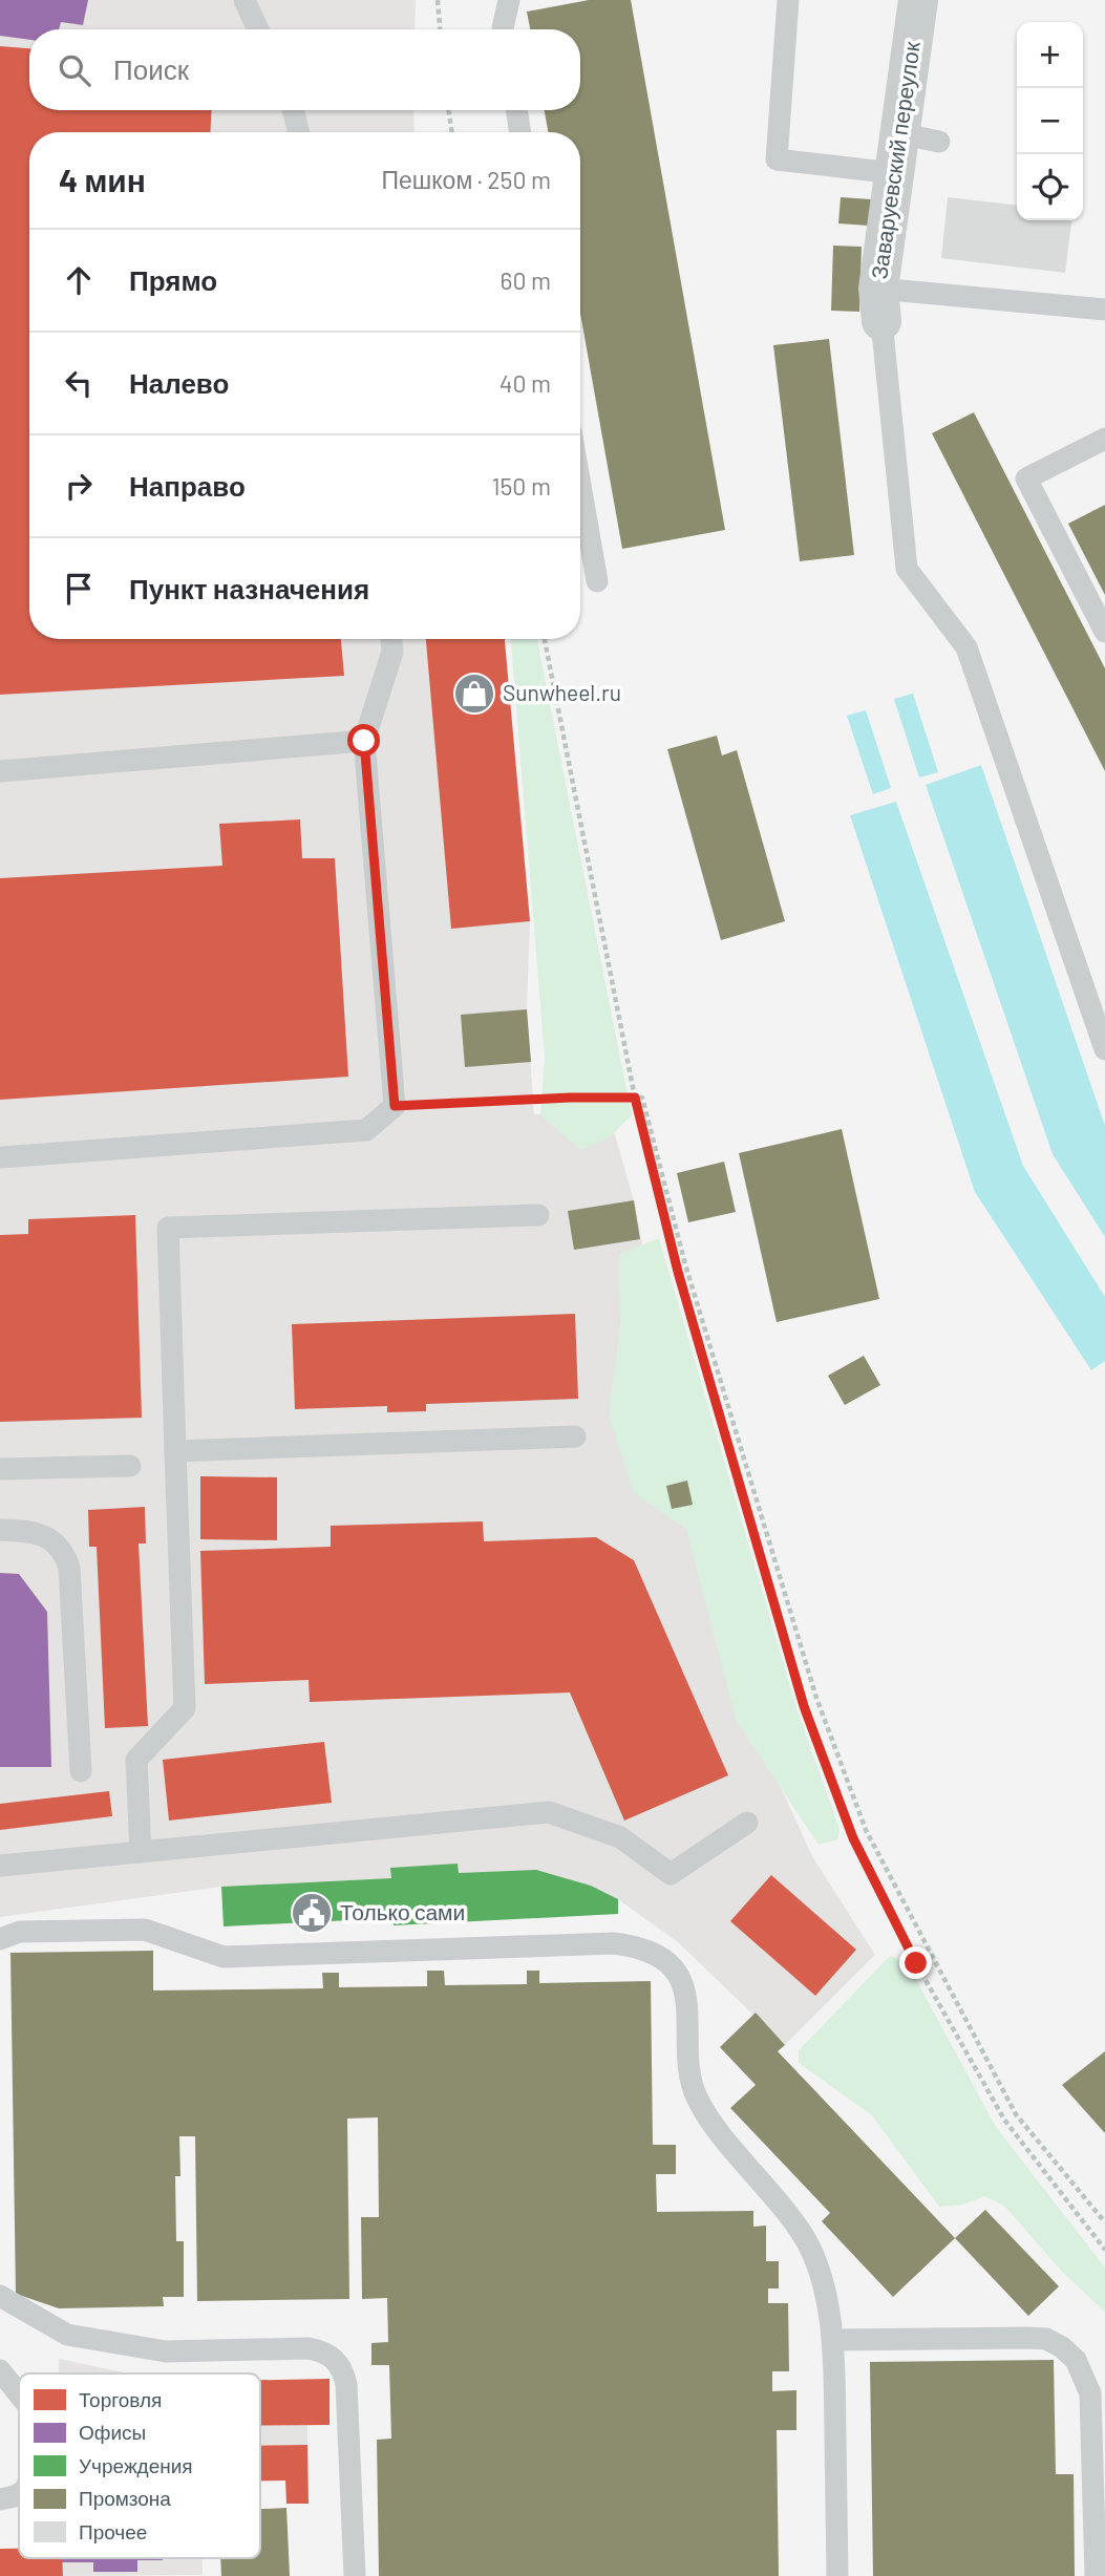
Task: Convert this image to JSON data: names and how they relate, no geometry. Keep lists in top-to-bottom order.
{
  "streets": {
    "street": ["Заваруевский переулок"]
  },
  "places": {
    "shop": ["Sunwheel.ru"],
    "public building": ["Только сами"]
  },
  "legend": [
    "Торговля",
    "Офисы",
    "Учреждения",
    "Промзона",
    "Прочее"
  ],
  "page": {
    "map_buttons": ["+", "−"],
    "search": "Поиск",
    "heading": ["4 мин", "Пешком · 250 m"],
    "list": [
      ["Прямо", "60 m"],
      ["Налево", "40 m"],
      ["Направо", "150 m"],
      "Пункт назначения"
    ]
  }
}
